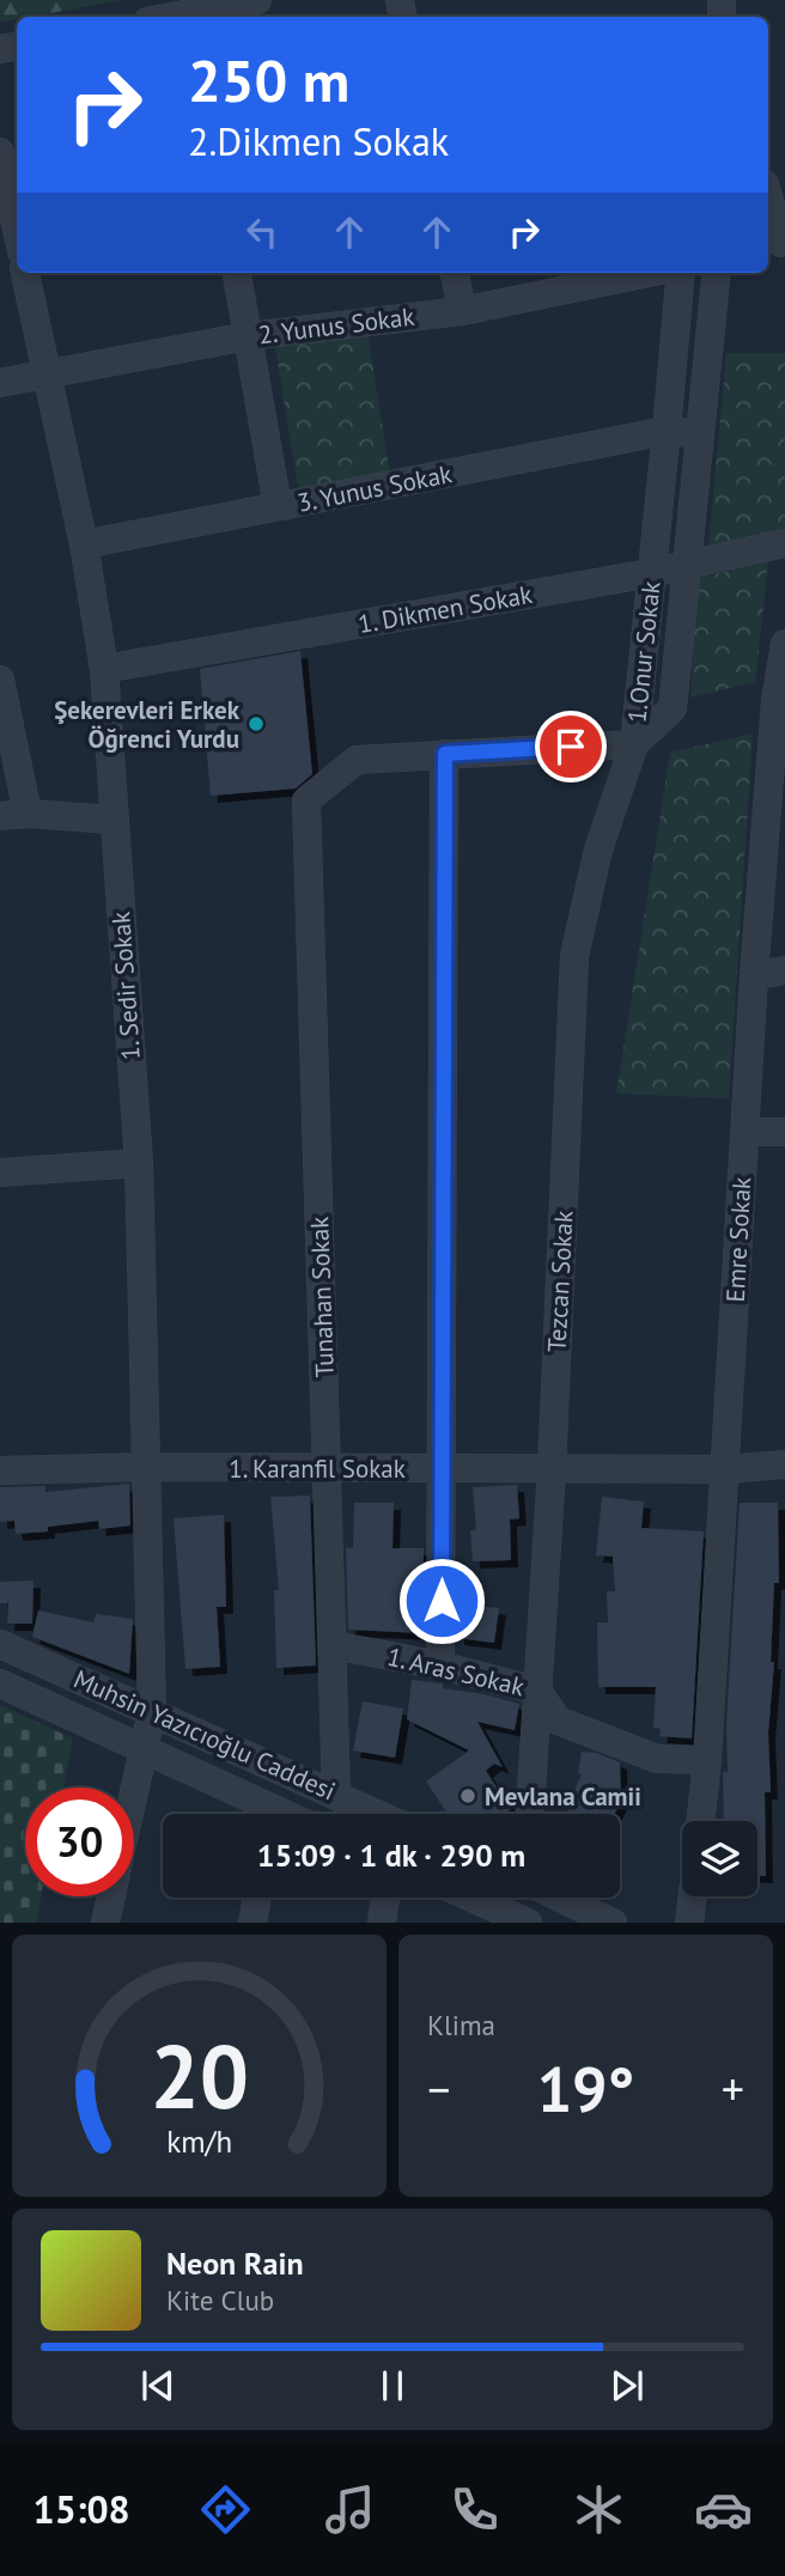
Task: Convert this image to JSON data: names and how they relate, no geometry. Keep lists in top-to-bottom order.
{
  "streets": {
    "street": [
      "2. Yunus Sokak",
      "3. Yunus Sokak",
      "1. Dikmen Sokak",
      "1.Onur Sokak",
      "1. Sedir Sokak",
      "Emre Sokak",
      "Tezcan Sokak",
      "Tunahan Sokak",
      "1. Karanfil Sokak",
      "1. Aras Sokak",
      "Muhsin Yazıcıoğlu Caddesi"
    ]
  },
  "crossings": [
    ["2. Yunus Sokak", "1. Sedir Sokak"],
    ["3. Yunus Sokak", "1.Onur Sokak"],
    ["3. Yunus Sokak", "1. Sedir Sokak"],
    ["1. Dikmen Sokak", "1.Onur Sokak"],
    ["1. Dikmen Sokak", "1. Sedir Sokak"],
    ["1.Onur Sokak", "Tezcan Sokak"],
    ["1. Sedir Sokak", "1. Karanfil Sokak"],
    ["1. Sedir Sokak", "Muhsin Yazıcıoğlu Caddesi"],
    ["Emre Sokak", "1. Karanfil Sokak"],
    ["Emre Sokak", "1. Aras Sokak"],
    ["Tezcan Sokak", "1. Karanfil Sokak"],
    ["Tezcan Sokak", "1. Aras Sokak"],
    ["Tunahan Sokak", "1. Karanfil Sokak"],
    ["Tunahan Sokak", "1. Aras Sokak"],
    ["Tunahan Sokak", "Muhsin Yazıcıoğlu Caddesi"]
  ],
  "places": ["Şekerevleri Erkek Öğrenci Yurdu", "Mevlana Camii"],
  "page": {
    "turn": ["250 m", "2.Dikmen Sokak"],
    "limit": "30",
    "trip": "15:09 · 1 dk · 290 m",
    "tile": "Klima",
    "heat": ["−", "19°", "+"],
    "song": ["Neon Rain", "Kite Club"],
    "tabs": "15:08",
    "gauge": ["20", "km/h"]
  }
}
